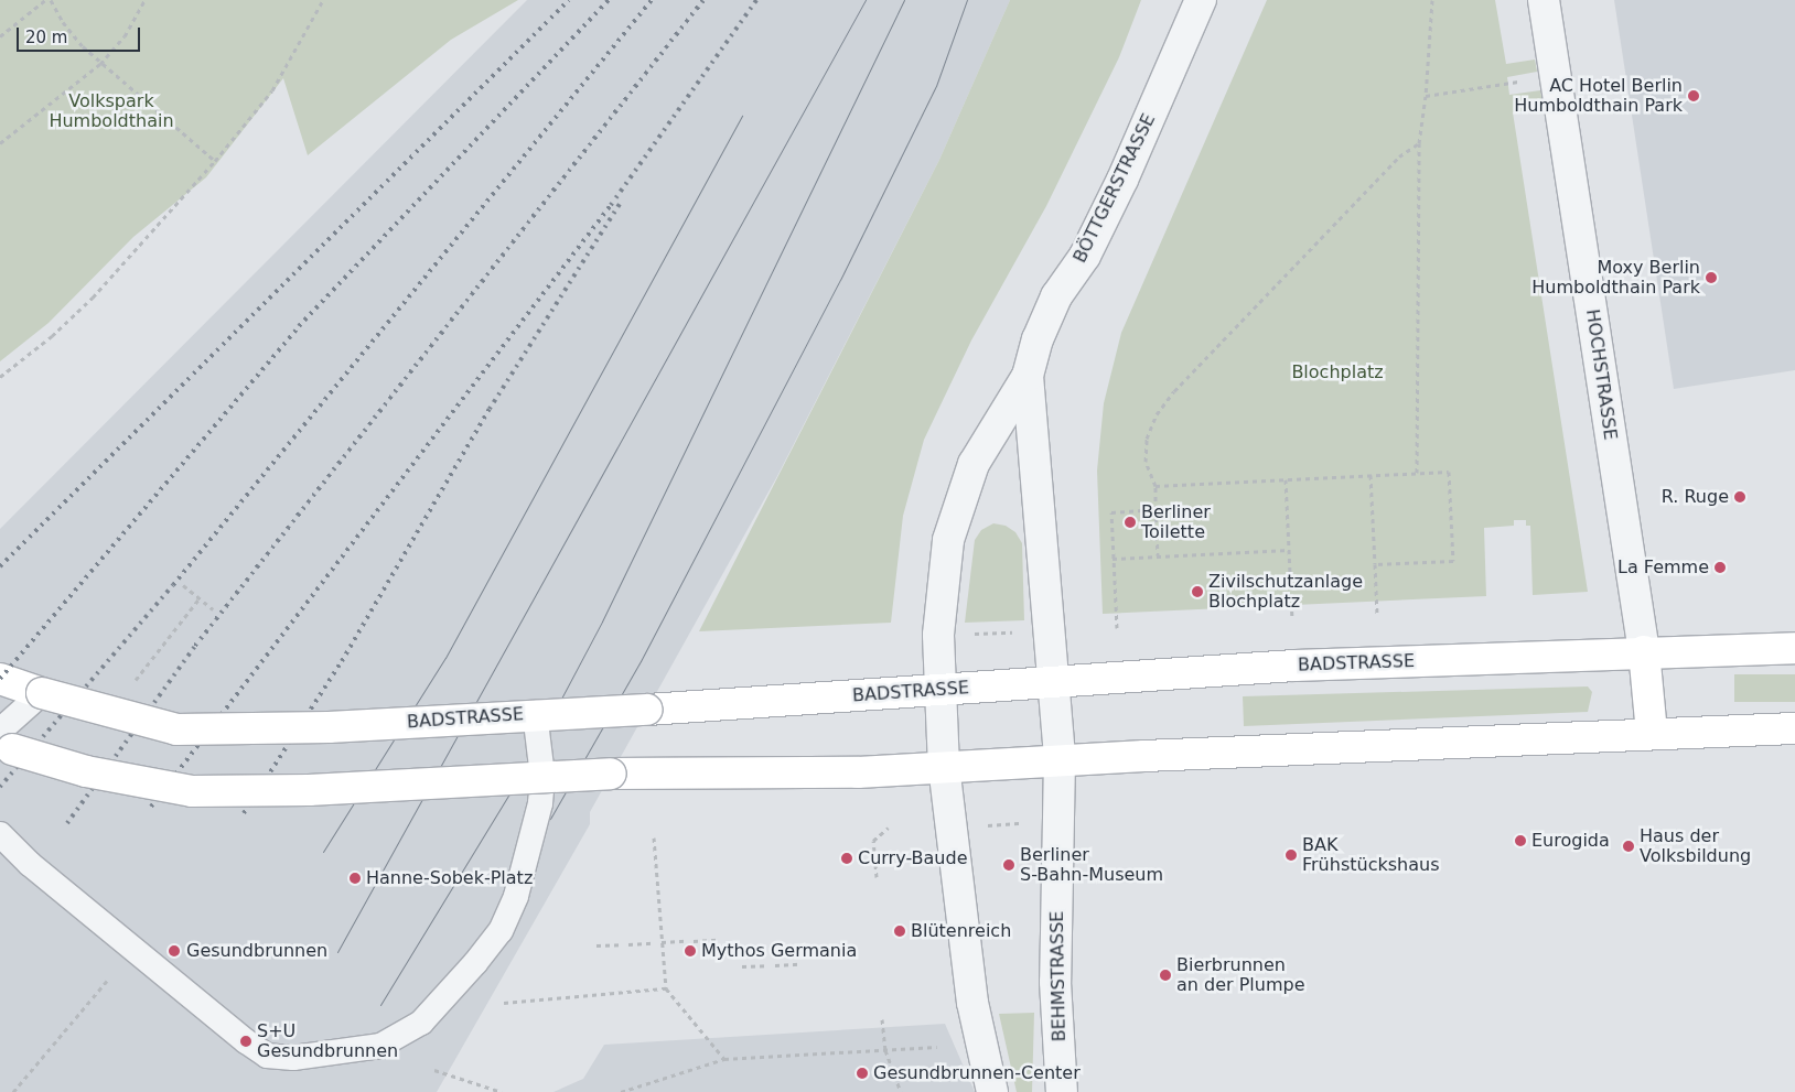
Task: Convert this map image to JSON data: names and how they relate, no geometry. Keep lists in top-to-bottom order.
{
  "streets": {
    "main road": ["BADSTRASSE"],
    "street": ["BÖTTGERSTRASSE", "HOCHSTRASSE", "BEHMSTRASSE"]
  },
  "crossings": [
    ["BÖTTGERSTRASSE", "BADSTRASSE"],
    ["BÖTTGERSTRASSE", "BEHMSTRASSE"],
    ["HOCHSTRASSE", "BADSTRASSE"],
    ["BADSTRASSE", "BEHMSTRASSE"]
  ],
  "parks": ["Volkspark Humboldthain", "Blochplatz"],
  "places": [
    "AC Hotel Berlin Humboldthain Park",
    "Moxy Berlin Humboldthain Park",
    "R. Ruge",
    "Berliner Toilette",
    "La Femme",
    "Zivilschutzanlage Blochplatz",
    "Eurogida",
    "Haus der Volksbildung",
    "BAK Frühstückshaus",
    "Curry-Baude",
    "Berliner S-Bahn-Museum",
    "Hanne-Sobek-Platz",
    "Blütenreich",
    "Gesundbrunnen",
    "Mythos Germania",
    "Bierbrunnen an der Plumpe",
    "S+U Gesundbrunnen",
    "Gesundbrunnen-Center"
  ],
  "scale_bar": "20 m"
}
